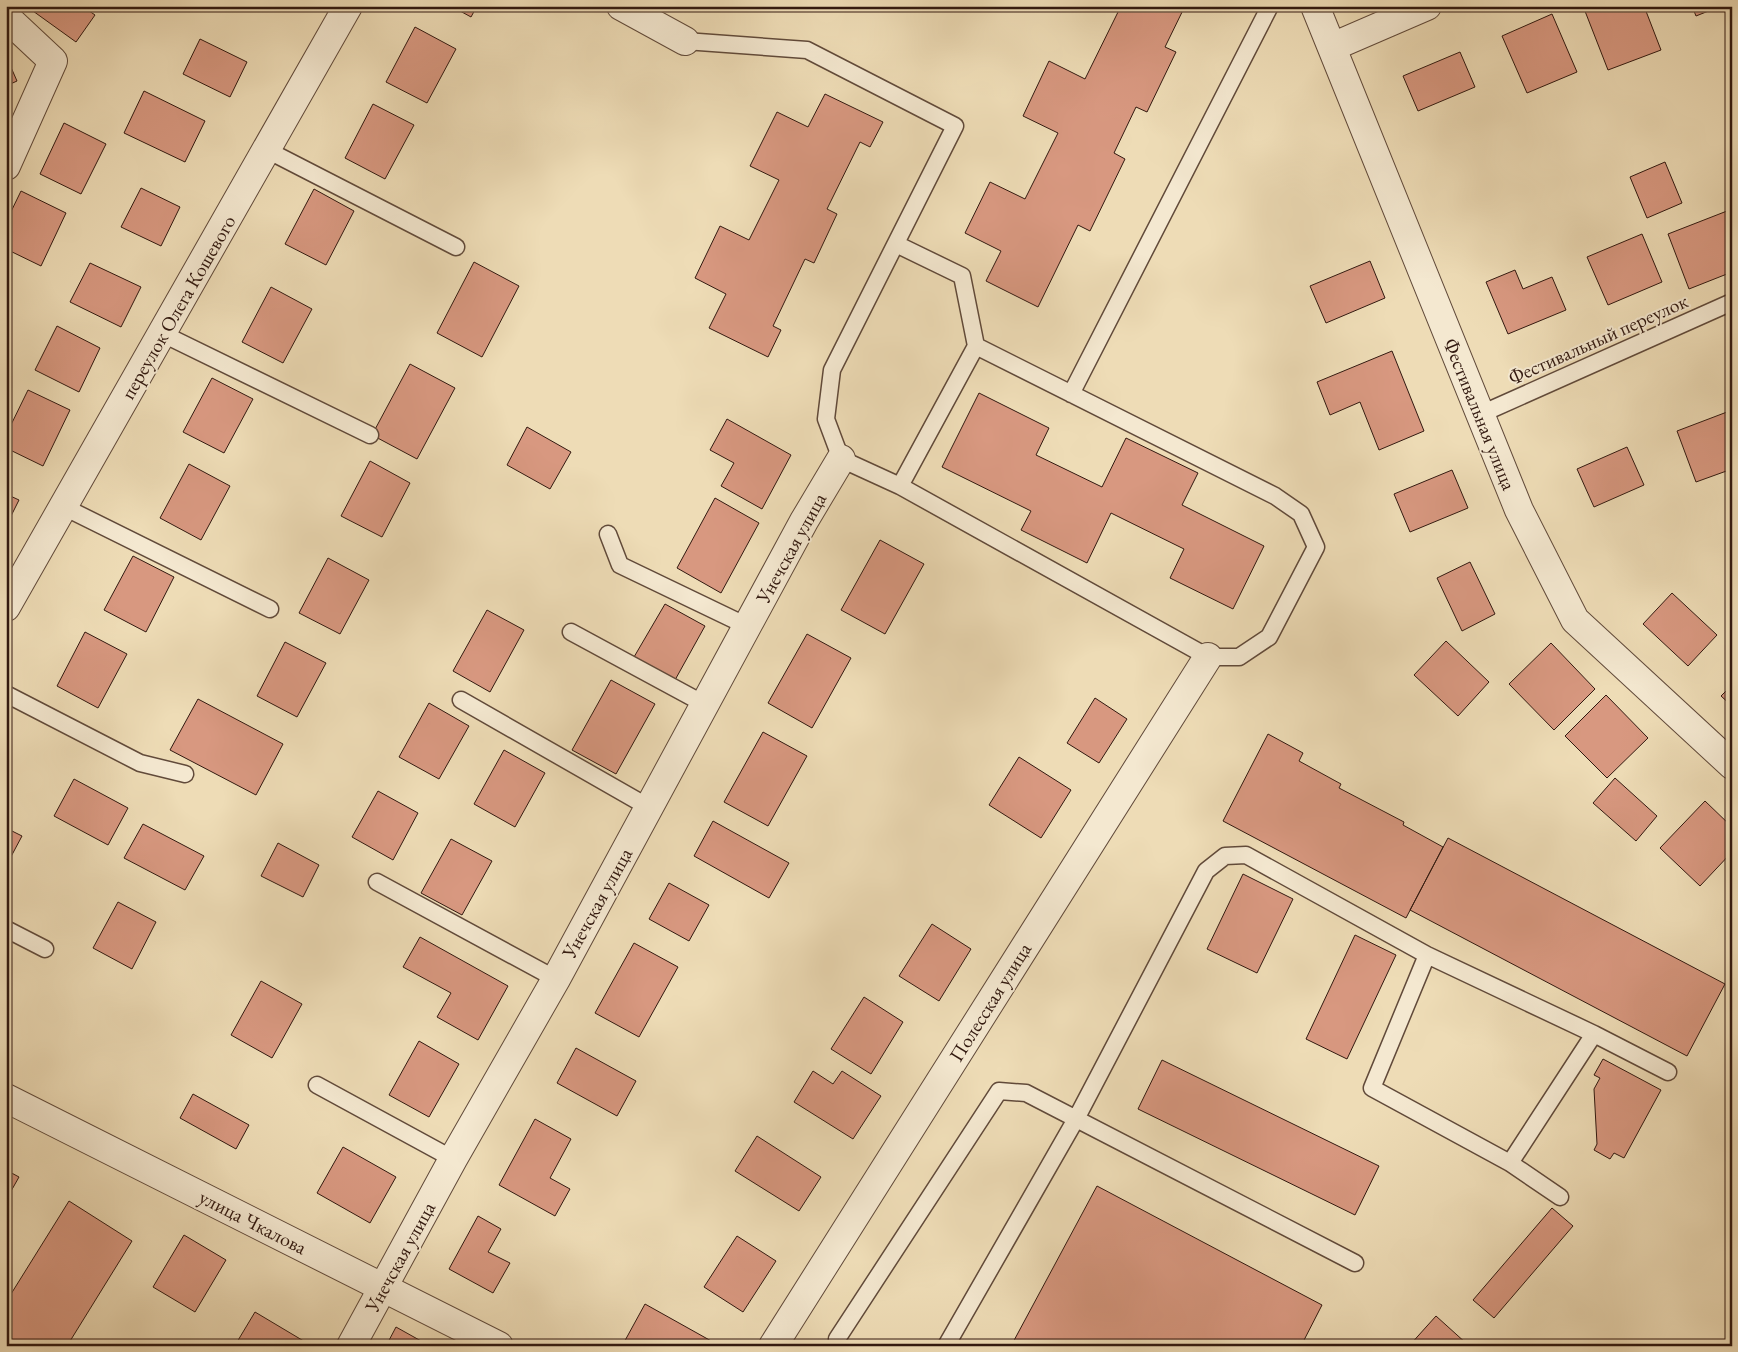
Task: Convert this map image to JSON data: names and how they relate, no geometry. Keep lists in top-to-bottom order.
{
  "streets": {
    "street": [
      "переулок Олега Кошевого",
      "Фестивальная улица",
      "Унечская улица",
      "Полесская улица",
      "улица Чкалова"
    ],
    "lane": ["Фестивальный переулок"]
  },
  "crossings": [
    ["Фестивальный переулок", "Фестивальная улица"],
    ["Унечская улица", "улица Чкалова"]
  ]
}
